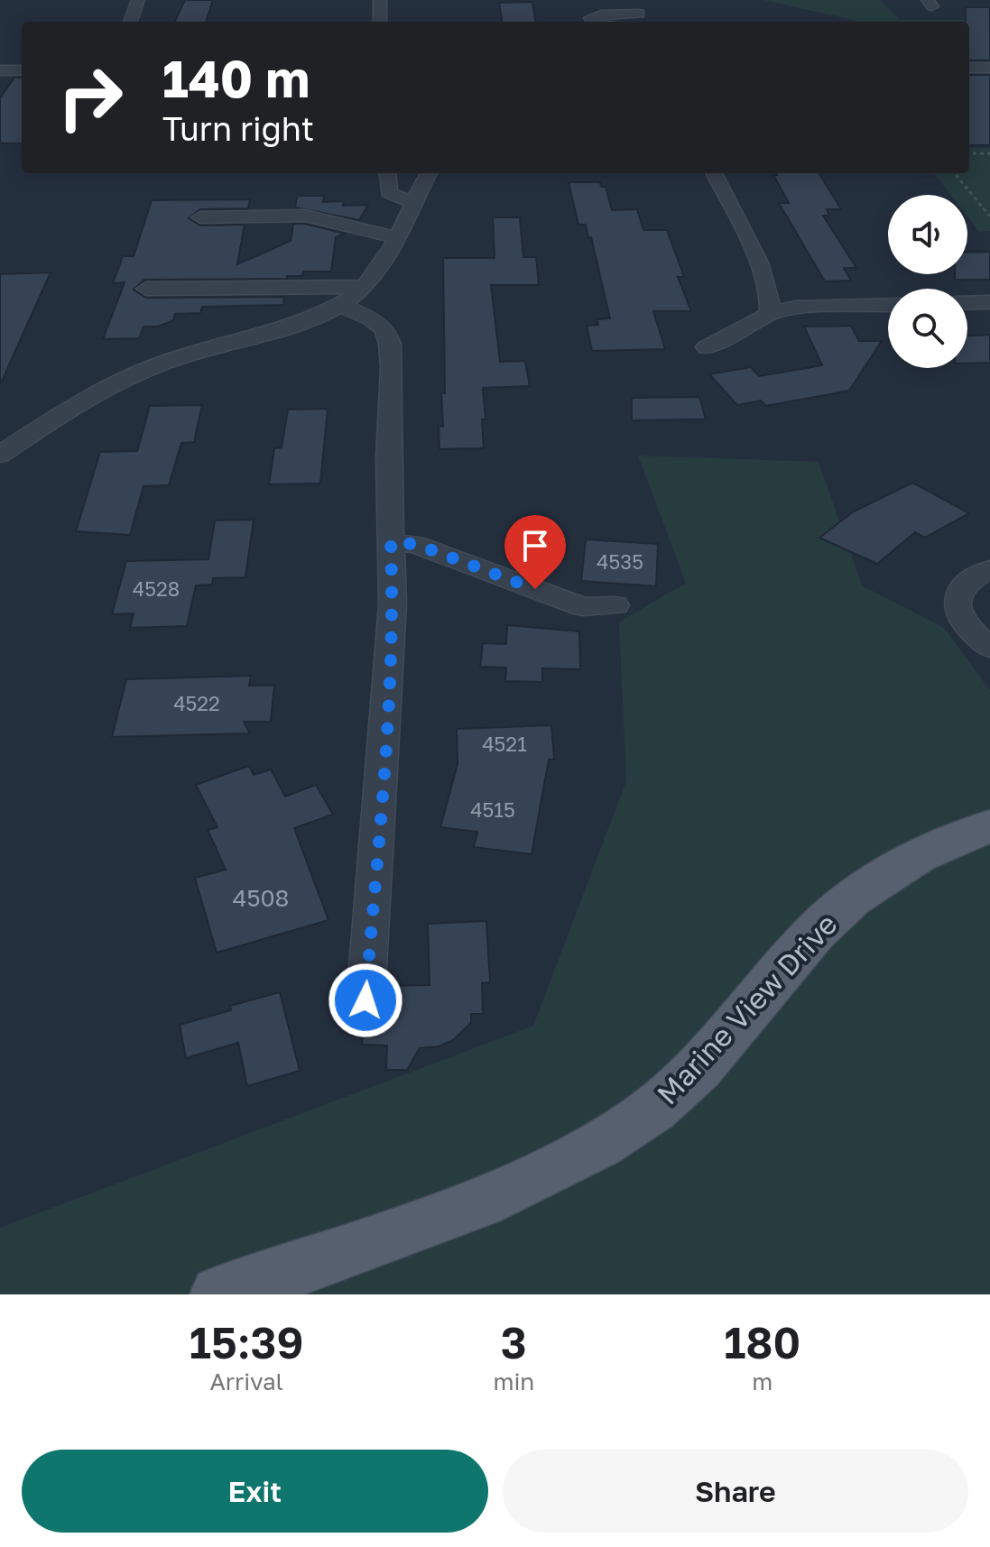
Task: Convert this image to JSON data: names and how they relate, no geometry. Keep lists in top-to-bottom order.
{
  "streets": {
    "main road": ["Marine View Drive"]
  },
  "house_numbers": [
    "4535",
    "4528",
    "4522",
    "4521",
    "4515",
    "4508"
  ],
  "page": {
    "turn": ["140 m", "Turn right"],
    "eta": [
      "15:39",
      "Arrival",
      "3",
      "min",
      "180",
      "m"
    ],
    "buttons": ["Exit", "Share"]
  }
}
